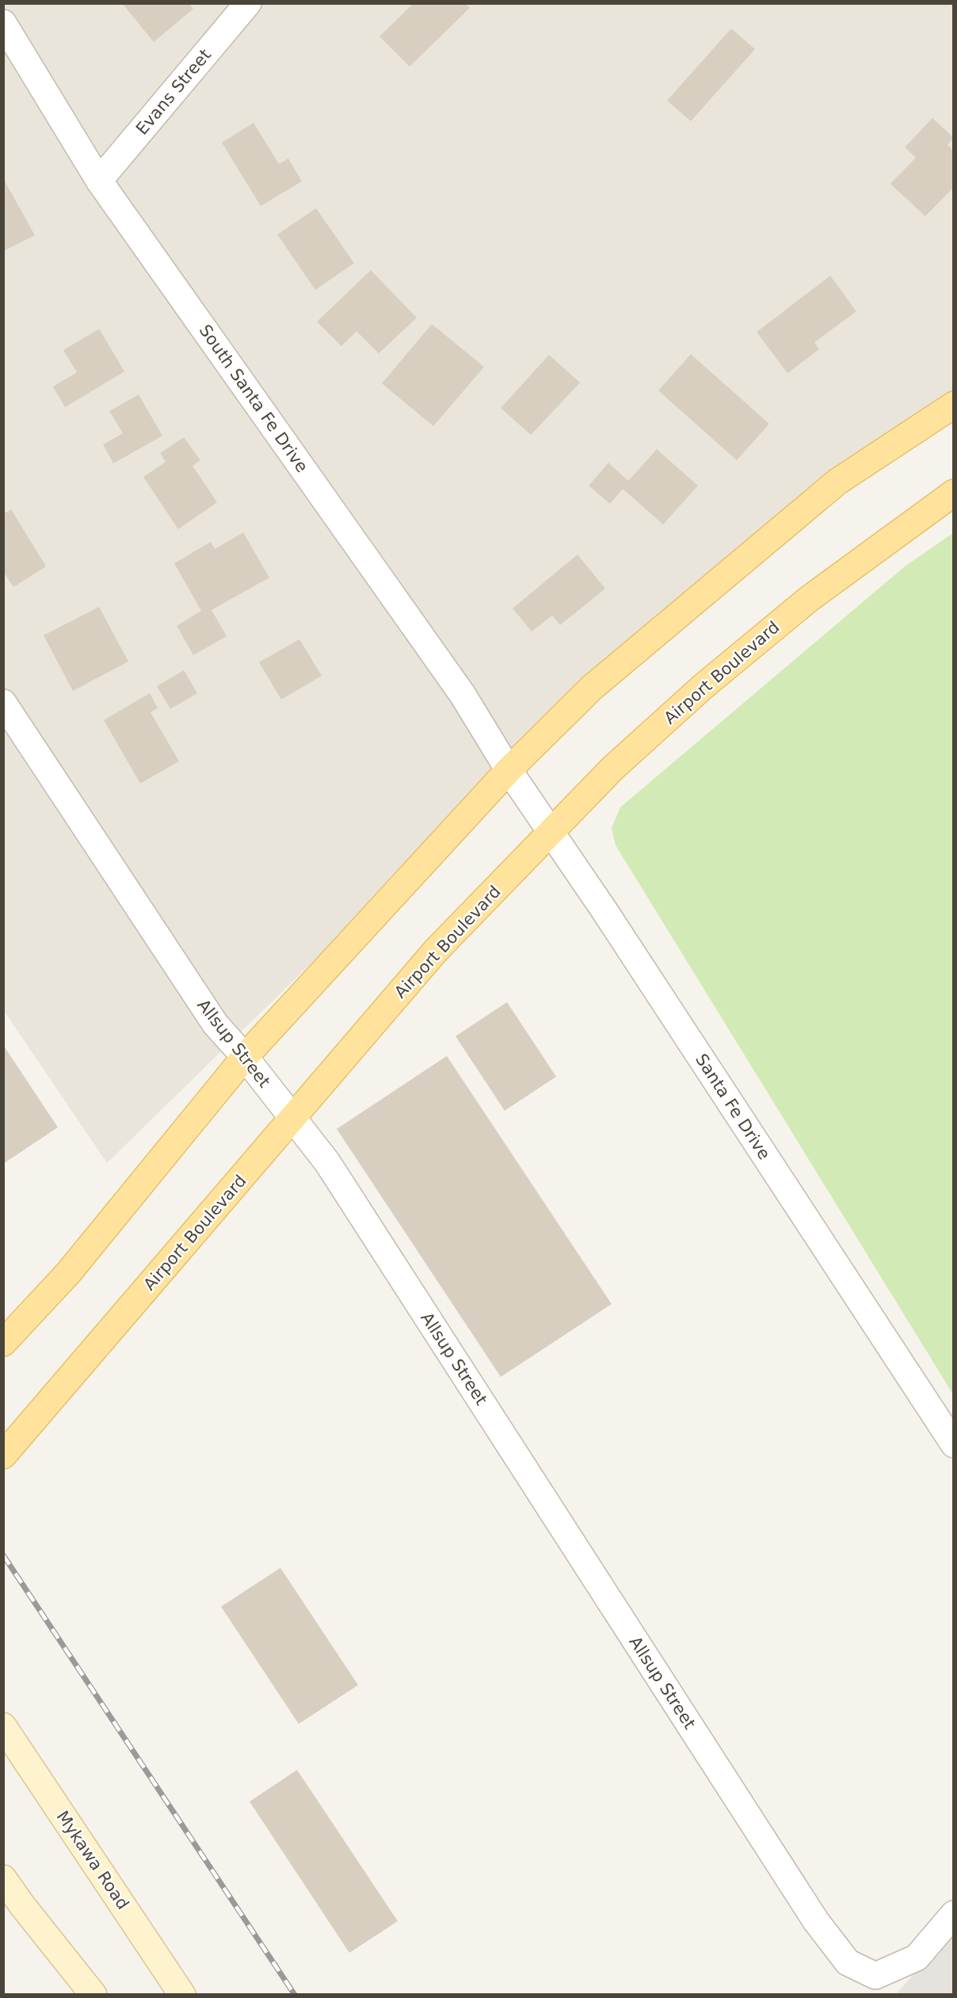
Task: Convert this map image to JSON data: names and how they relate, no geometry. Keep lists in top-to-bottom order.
{
  "streets": {
    "main road": ["Airport Boulevard", "Mykawa Road"],
    "street": [
      "Evans Street",
      "South Santa Fe Drive",
      "Allsup Street",
      "Santa Fe Drive"
    ]
  },
  "crossings": [
    ["Evans Street", "South Santa Fe Drive"],
    ["South Santa Fe Drive", "Santa Fe Drive"],
    ["Airport Boulevard", "Allsup Street"],
    ["Airport Boulevard", "Santa Fe Drive"]
  ]
}
